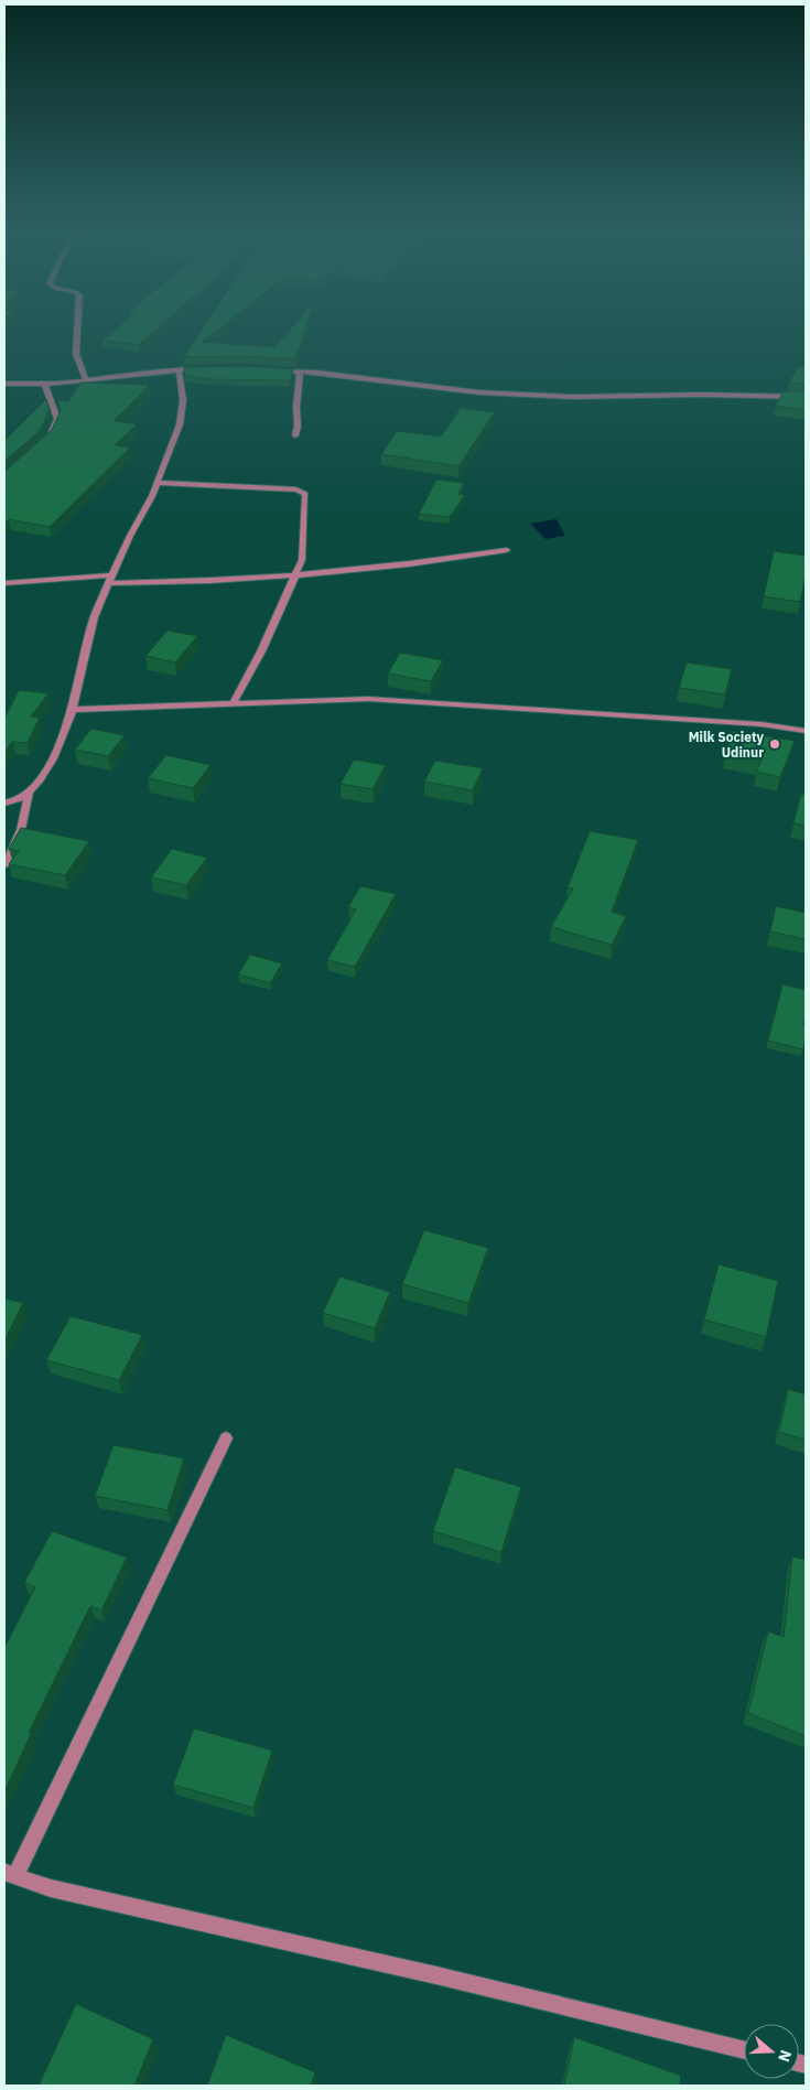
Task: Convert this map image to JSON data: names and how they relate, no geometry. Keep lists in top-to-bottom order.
{
  "places": ["Milk Society Udinur"],
  "north": "right"
}
